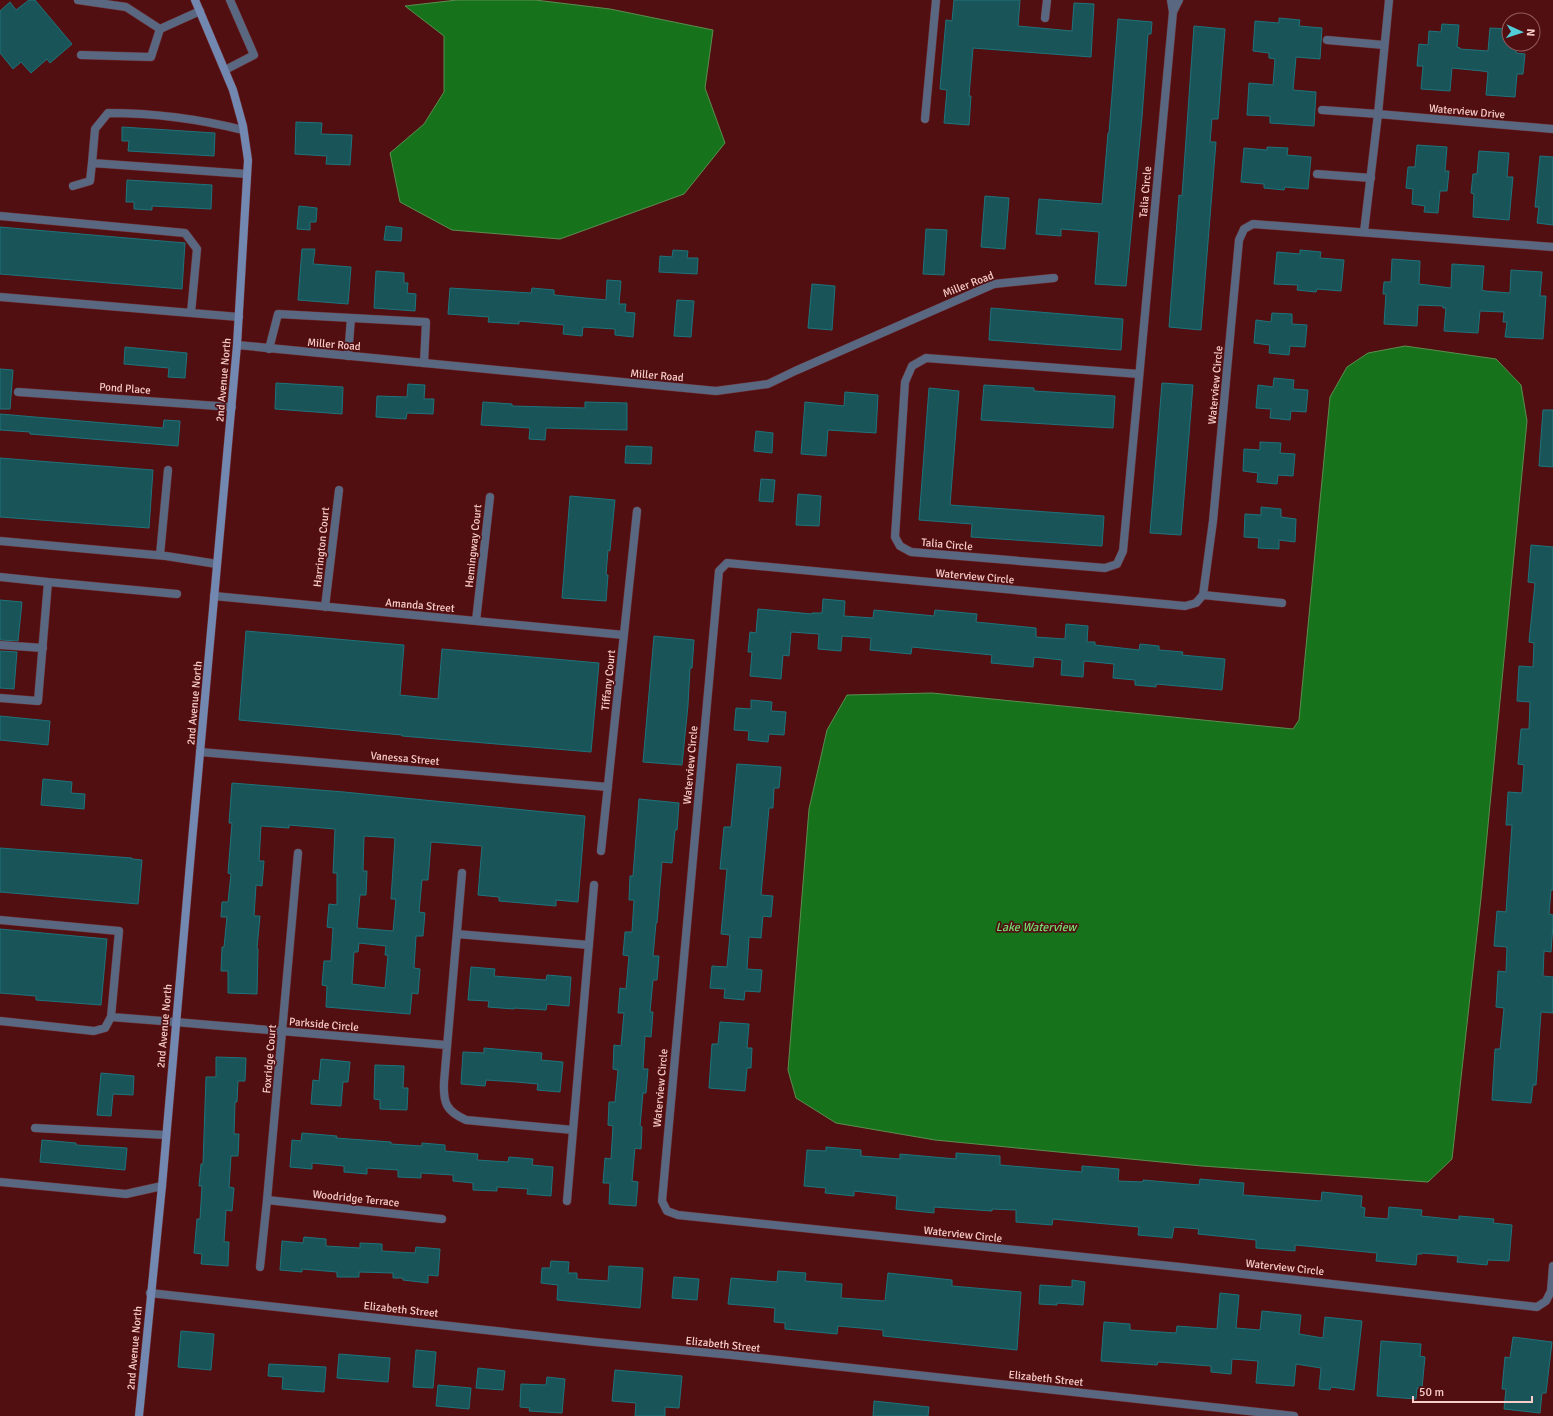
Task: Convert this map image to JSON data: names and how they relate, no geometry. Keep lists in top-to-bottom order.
{
  "streets": {
    "street": [
      "Waterview Drive",
      "Talia Circle",
      "Miller Road",
      "2nd Avenue North",
      "Waterview Circle",
      "Pond Place",
      "Hemingway Court",
      "Harrington Court",
      "Amanda Street",
      "Tiffany Court",
      "Vanessa Street",
      "Parkside Circle",
      "Foxridge Court",
      "Woodridge Terrace",
      "Elizabeth Street"
    ]
  },
  "crossings": [
    ["Miller Road", "2nd Avenue North"],
    ["2nd Avenue North", "Pond Place"],
    ["2nd Avenue North", "Amanda Street"],
    ["2nd Avenue North", "Vanessa Street"],
    ["2nd Avenue North", "Parkside Circle"],
    ["2nd Avenue North", "Elizabeth Street"],
    ["Hemingway Court", "Amanda Street"],
    ["Harrington Court", "Amanda Street"],
    ["Amanda Street", "Tiffany Court"],
    ["Tiffany Court", "Vanessa Street"],
    ["Parkside Circle", "Foxridge Court"],
    ["Foxridge Court", "Woodridge Terrace"]
  ],
  "water": ["Lake Waterview"],
  "scale_bar": "50 m",
  "north": "right"
}
